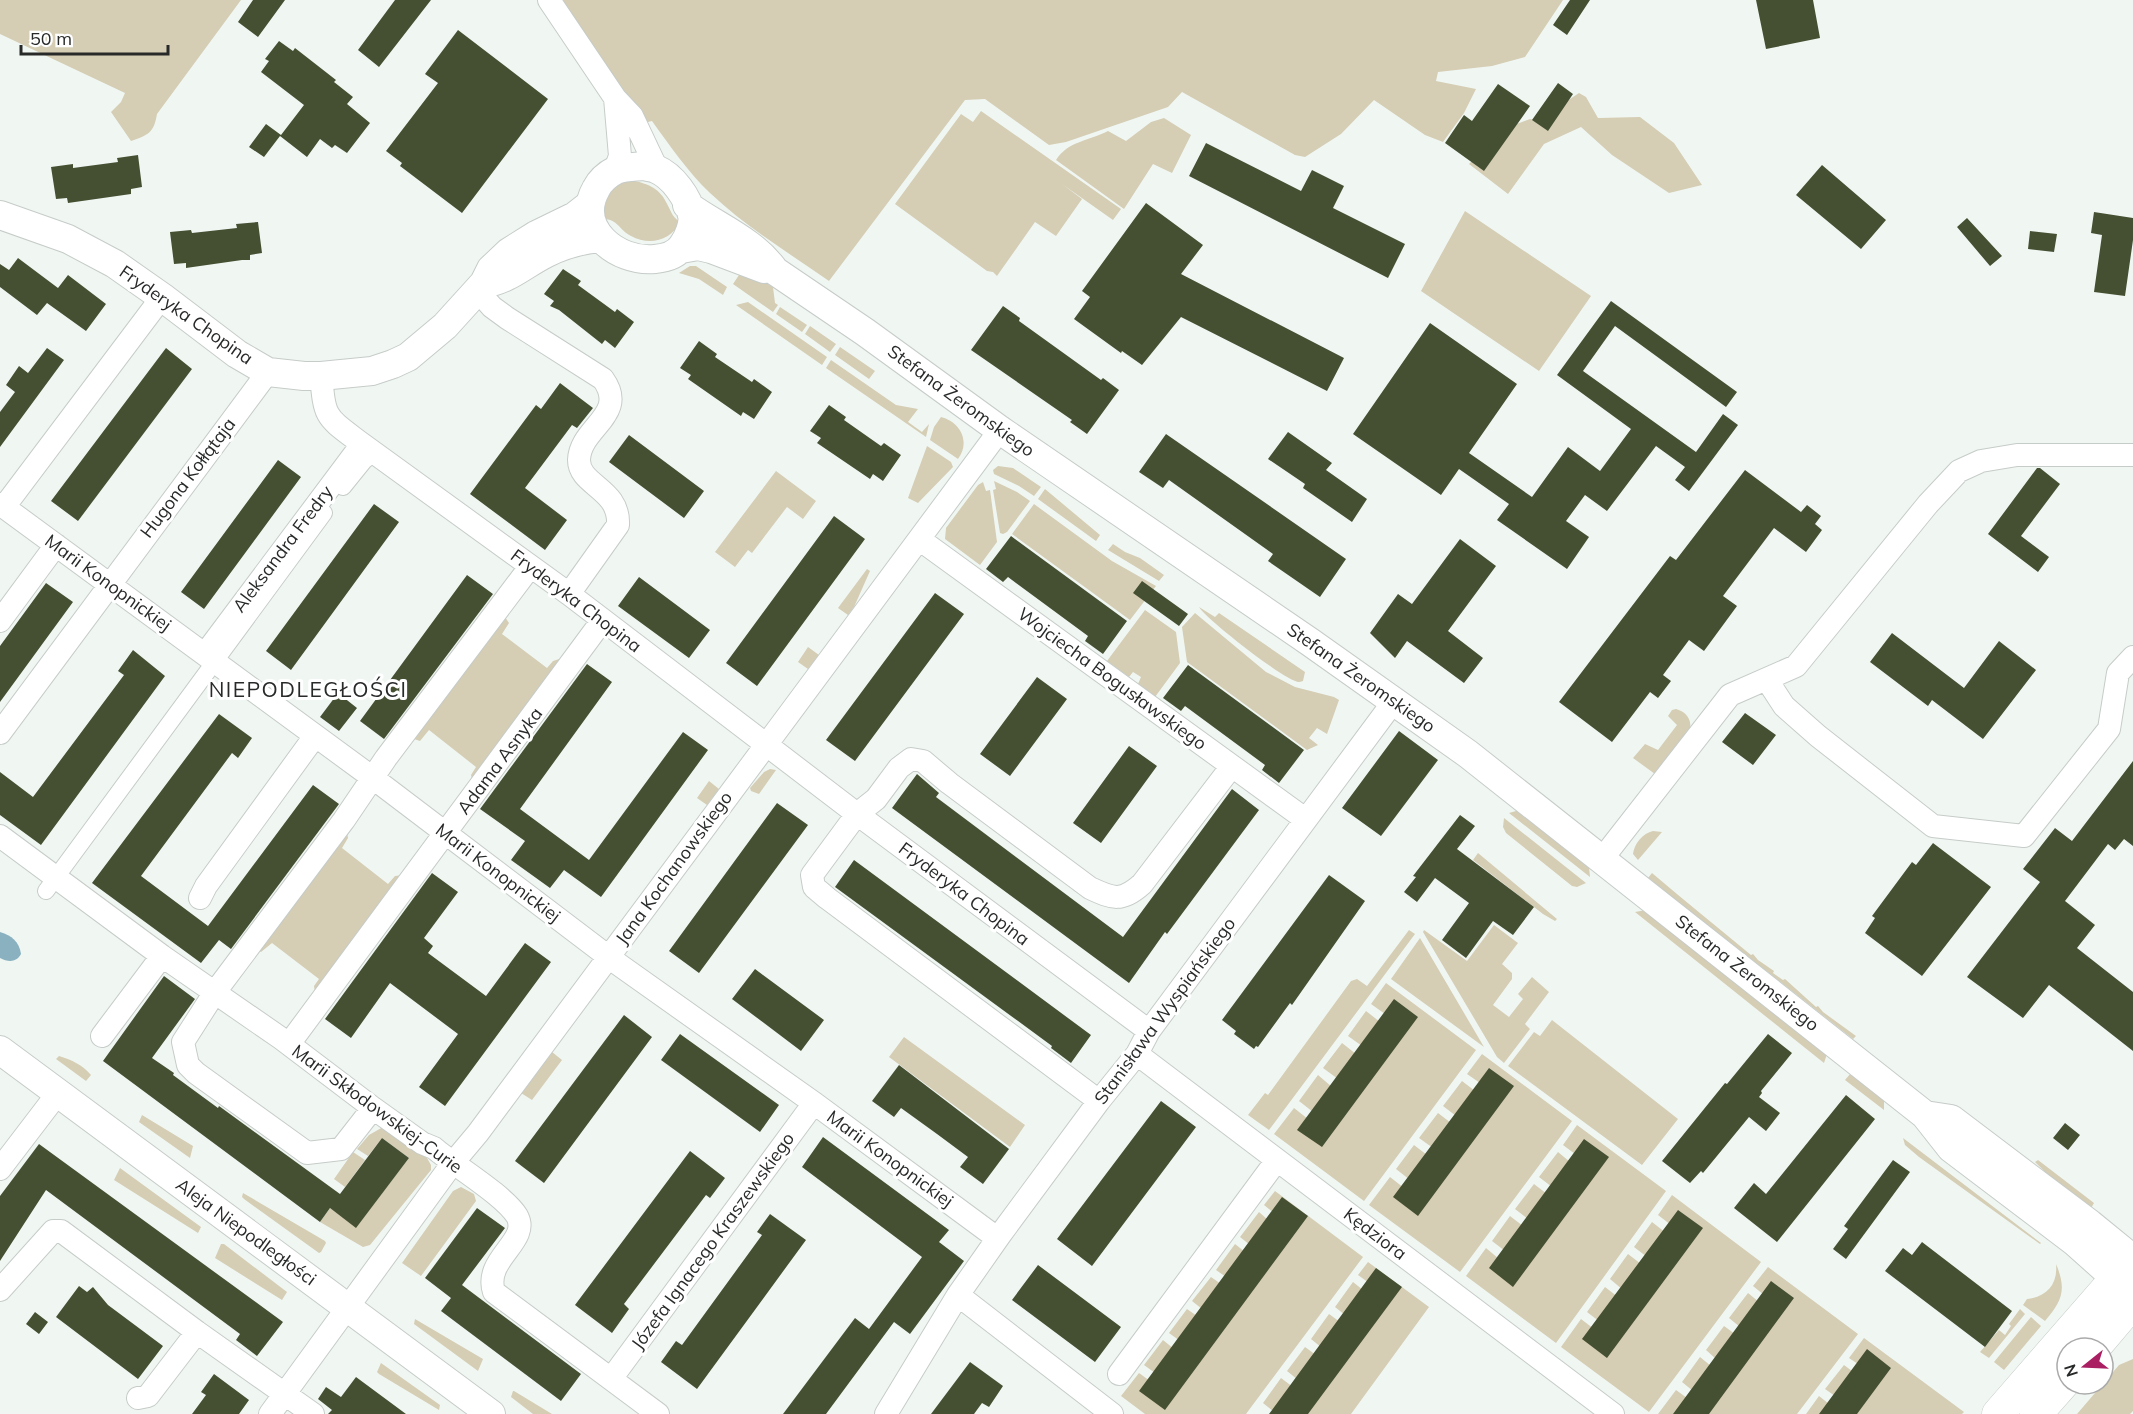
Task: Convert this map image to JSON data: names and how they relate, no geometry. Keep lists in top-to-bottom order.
{
  "streets": {
    "street": [
      "Fryderyka Chopina",
      "Stefana Żeromskiego",
      "Hugona Kołłątaja",
      "Aleksandra Fredry",
      "Marii Konopnickiej",
      "Wojciecha Bogusławskiego",
      "Adama Asnyka",
      "Jana Kochanowskiego",
      "Stanisława Wyspiańskiego",
      "Marii Skłodowskiej-Curie",
      "Aleja Niepodległości",
      "Kędziora",
      "Józefa Ignacego Kraszewskiego"
    ]
  },
  "crossings": [
    ["Fryderyka Chopina", "Hugona Kołłątaja"],
    ["Fryderyka Chopina", "Aleksandra Fredry"],
    ["Fryderyka Chopina", "Adama Asnyka"],
    ["Fryderyka Chopina", "Jana Kochanowskiego"],
    ["Fryderyka Chopina", "Stanisława Wyspiańskiego"],
    ["Stefana Żeromskiego", "Jana Kochanowskiego"],
    ["Stefana Żeromskiego", "Stanisława Wyspiańskiego"],
    ["Hugona Kołłątaja", "Marii Konopnickiej"],
    ["Aleksandra Fredry", "Marii Konopnickiej"],
    ["Marii Konopnickiej", "Adama Asnyka"],
    ["Marii Konopnickiej", "Jana Kochanowskiego"],
    ["Marii Konopnickiej", "Stanisława Wyspiańskiego"],
    ["Marii Konopnickiej", "Józefa Ignacego Kraszewskiego"],
    ["Wojciecha Bogusławskiego", "Jana Kochanowskiego"],
    ["Wojciecha Bogusławskiego", "Stanisława Wyspiańskiego"],
    ["Adama Asnyka", "Marii Skłodowskiej-Curie"],
    ["Jana Kochanowskiego", "Marii Skłodowskiej-Curie"],
    ["Jana Kochanowskiego", "Aleja Niepodległości"],
    ["Stanisława Wyspiańskiego", "Kędziora"],
    ["Marii Skłodowskiej-Curie", "Józefa Ignacego Kraszewskiego"]
  ],
  "districts": ["NIEPODLEGŁOŚCI"],
  "scale_bar": "50 m",
  "north": "left"
}
